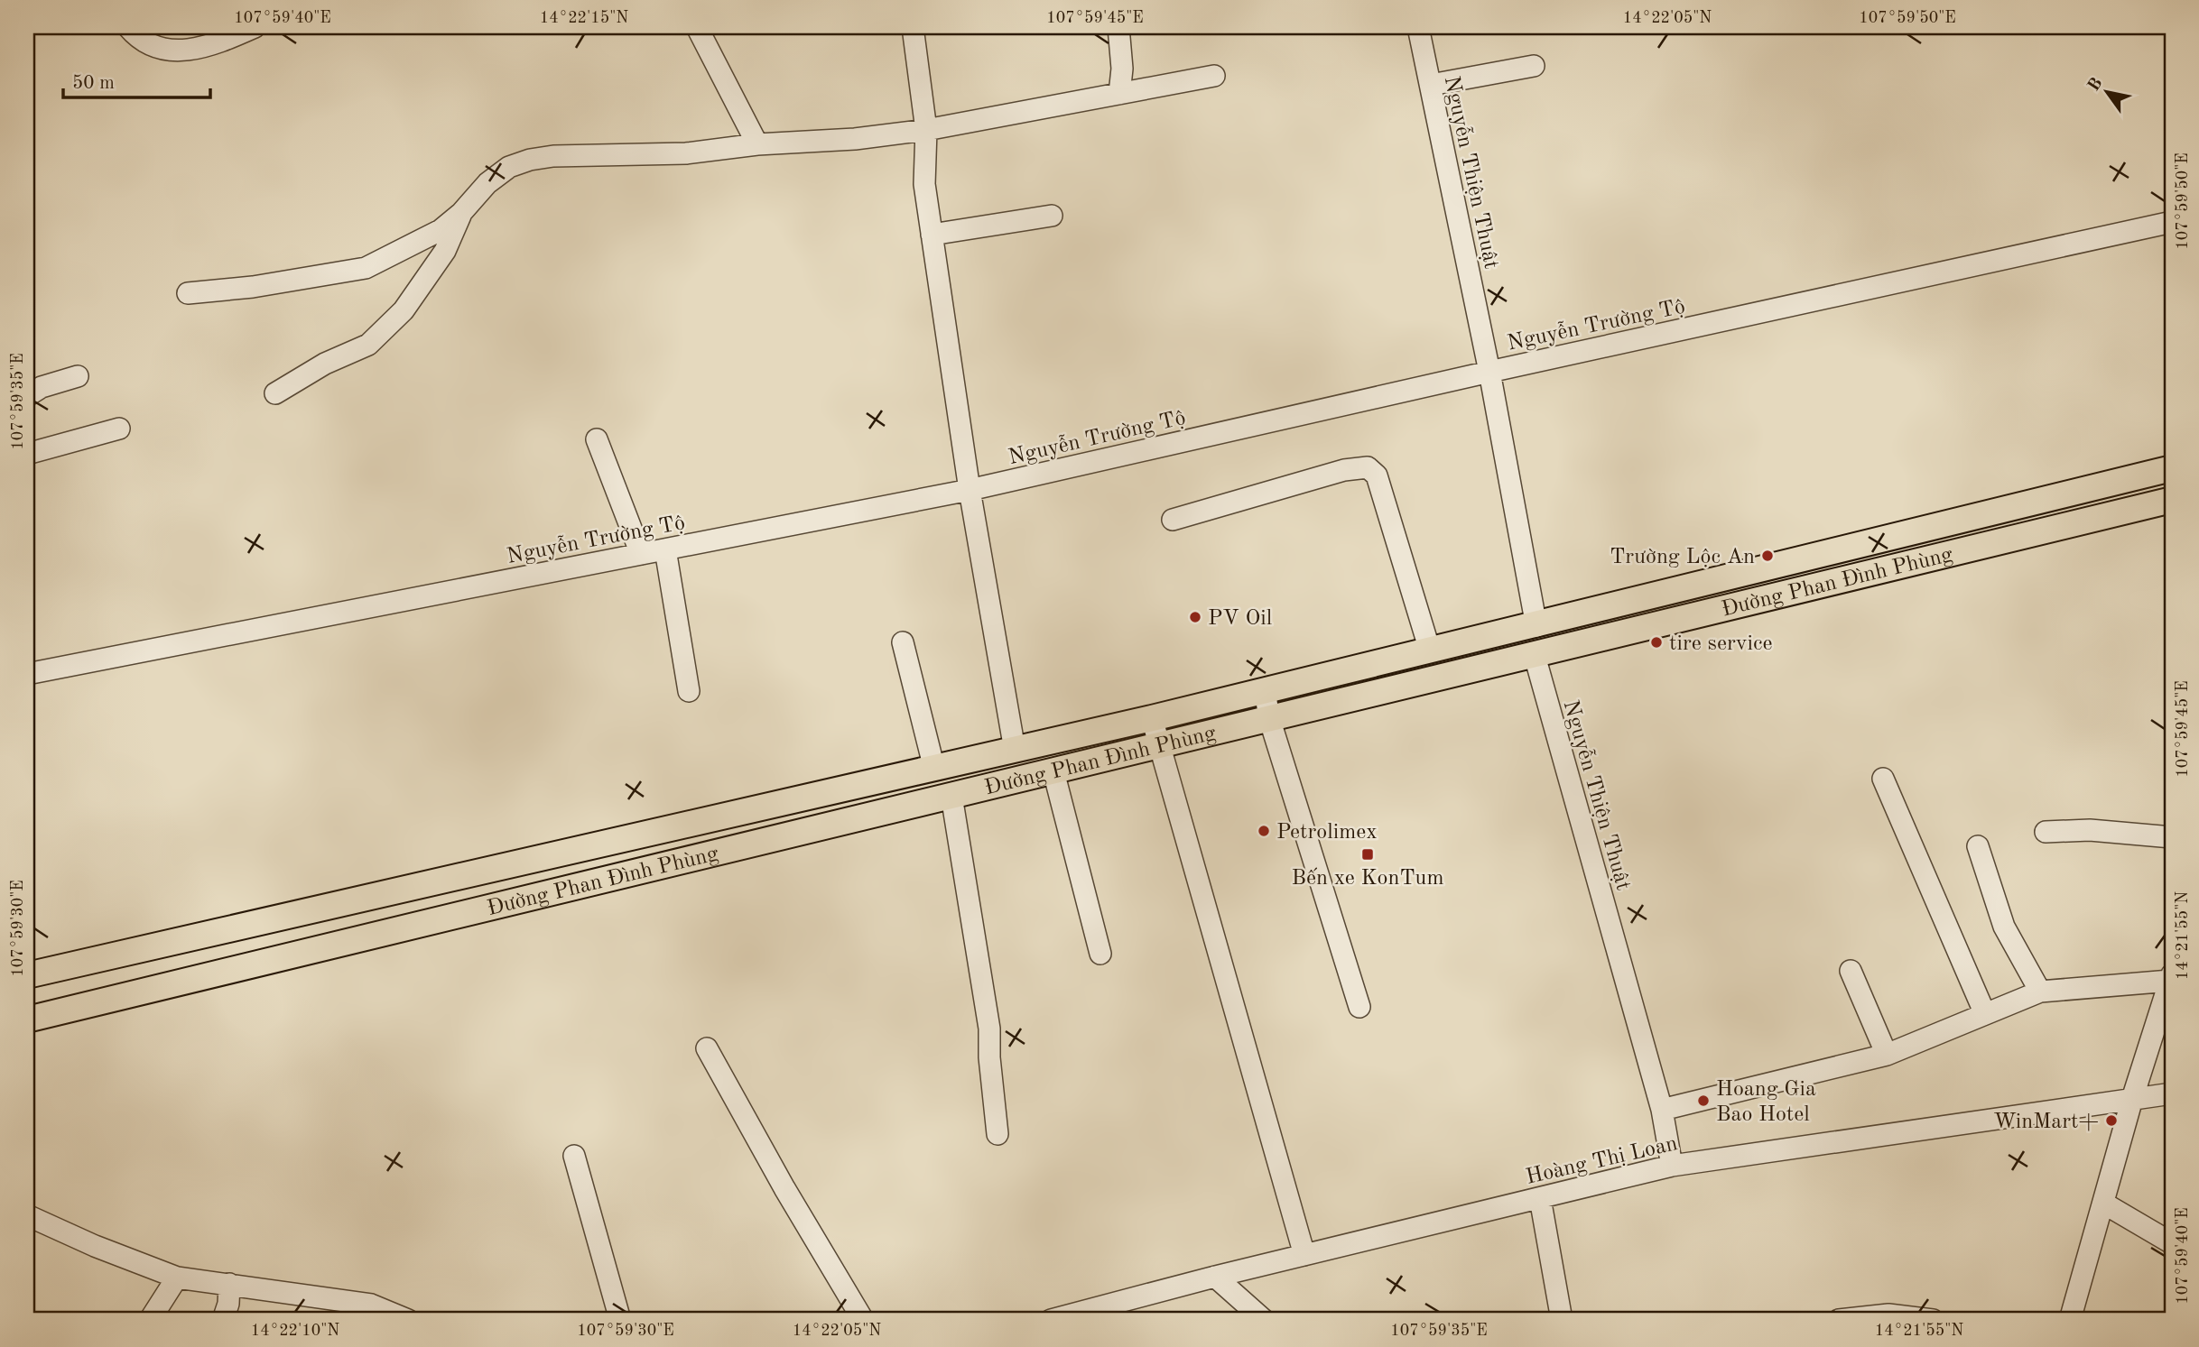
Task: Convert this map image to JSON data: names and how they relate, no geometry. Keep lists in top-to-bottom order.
{
  "streets": {
    "main road": ["Đường Phan Đình Phùng"],
    "street": ["Nguyễn Thiện Thuật", "Nguyễn Trường Tộ", "Hoàng Thị Loan"]
  },
  "crossings": [
    ["Nguyễn Thiện Thuật", "Nguyễn Trường Tộ"],
    ["Nguyễn Thiện Thuật", "Đường Phan Đình Phùng"],
    ["Nguyễn Thiện Thuật", "Hoàng Thị Loan"]
  ],
  "places": {
    "other": [
      "Trường Lộc An",
      "PV Oil",
      "tire service",
      "Petrolimex",
      "Hoang Gia Bao Hotel",
      "WinMart+"
    ],
    "transit": ["Bến xe KonTum"]
  },
  "scale_bar": "50 m",
  "north": "top left",
  "coordinates": [
    "107°59'40\"E",
    "14°22'15\"N",
    "107°59'45\"E",
    "14°22'05\"N",
    "107°59'50\"E",
    "107°59'35\"E",
    "107°59'30\"E",
    "14°21'55\"N",
    "14°22'10\"N"
  ]
}
